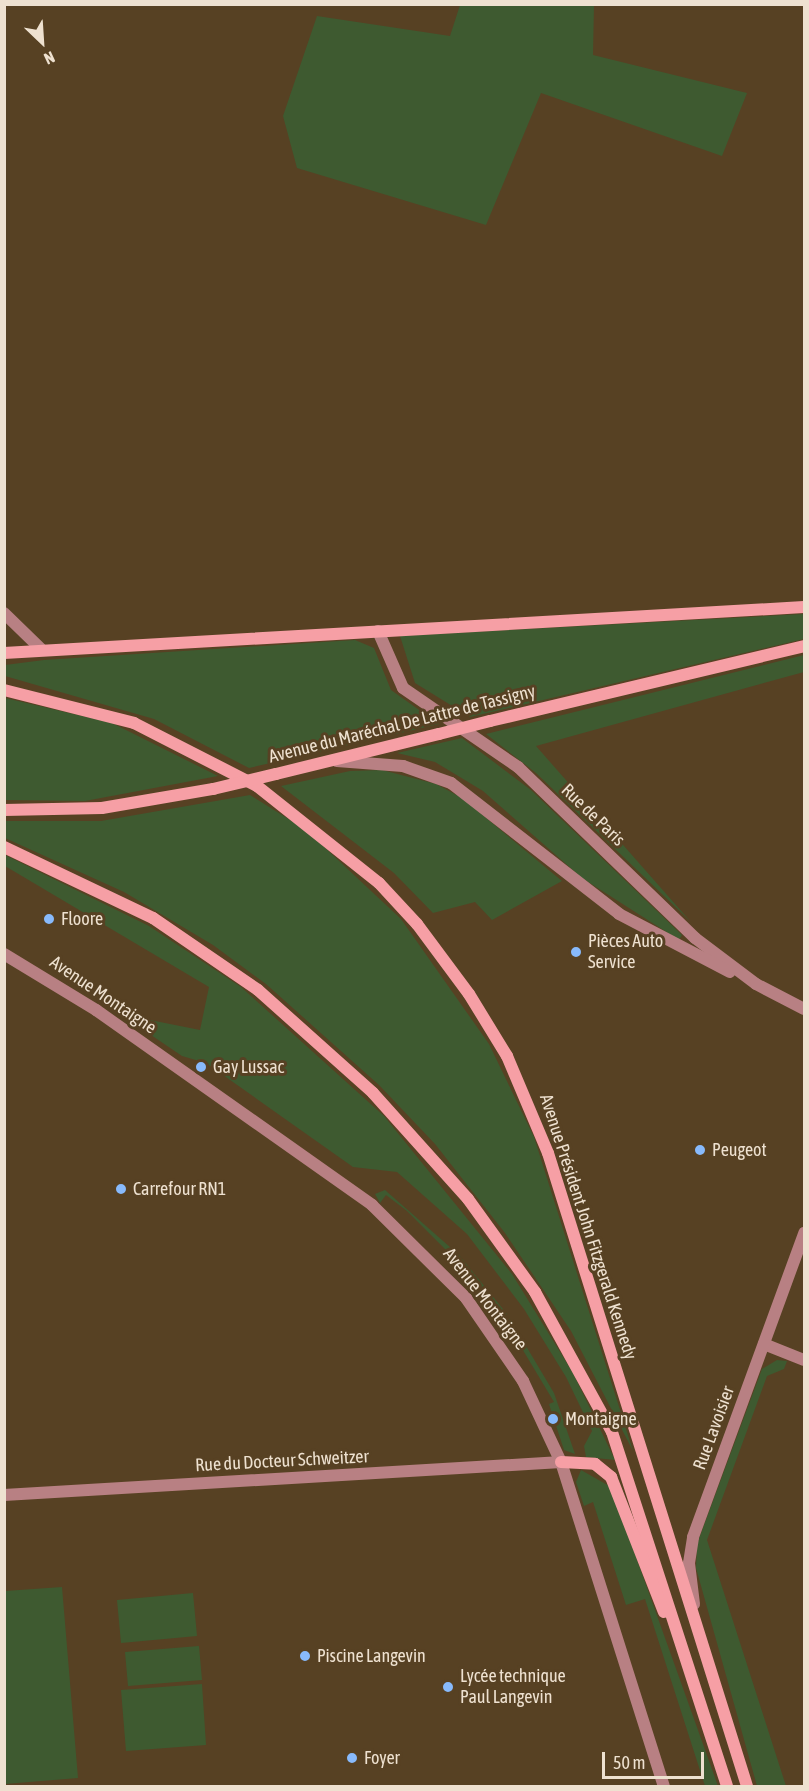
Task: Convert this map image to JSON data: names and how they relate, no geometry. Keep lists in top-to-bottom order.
{
  "streets": {
    "main road": ["Avenue du Maréchal De Lattre de Tassigny", "Avenue Président John Fitzgerald Kennedy"],
    "street": [
      "Rue de Paris",
      "Avenue Montaigne",
      "Rue Lavoisier",
      "Rue du Docteur Schweitzer"
    ]
  },
  "crossings": [
    ["Avenue Montaigne", "Rue du Docteur Schweitzer"],
    ["Avenue Président John Fitzgerald Kennedy", "Rue Lavoisier"]
  ],
  "places": [
    "Floore",
    "Pièces Auto Service",
    "Gay Lussac",
    "Peugeot",
    "Carrefour RN1",
    "Montaigne",
    "Piscine Langevin",
    "Lycée technique Paul Langevin",
    "Foyer"
  ],
  "scale_bar": "50 m",
  "north": "bottom right"
}
